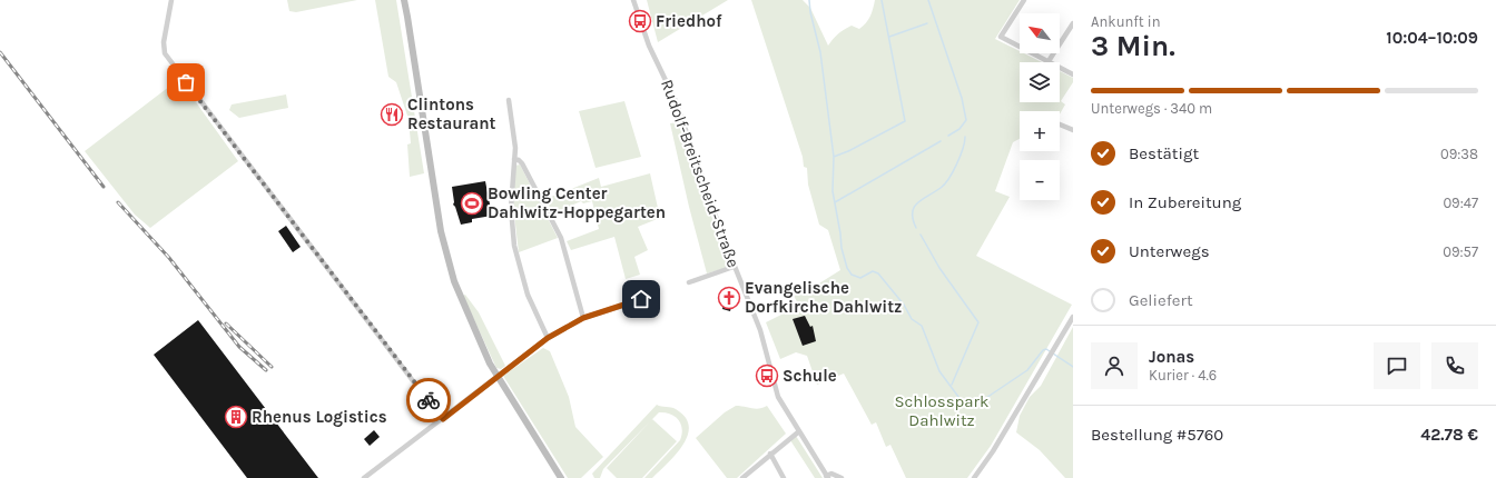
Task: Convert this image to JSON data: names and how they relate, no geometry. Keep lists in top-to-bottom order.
{
  "streets": {
    "street": ["Rudolf-Breitscheid-Straße"]
  },
  "parks": ["Schlosspark Dahlwitz"],
  "places": {
    "bus stop": ["Friedhof", "Schule"],
    "restaurant": ["Clintons Restaurant"],
    "sports": ["Bowling Center Dahlwitz-Hoppegarten"],
    "church": ["Evangelische Dorfkirche Dahlwitz"],
    "building": ["Rhenus Logistics"]
  },
  "north": "top left",
  "page": {
    "heading": ["3 Min.", "Ankunft in", "10:04–10:09"],
    "panel": [
      "Jonas",
      "Kurier · 4.6",
      "Bestellung #5760",
      "42.78 €"
    ],
    "map_buttons": ["+", "−"],
    "bar": "Unterwegs · 340 m",
    "list": [
      ["Bestätigt", "09:38"],
      ["In Zubereitung", "09:47"],
      ["Unterwegs", "09:57"],
      "Geliefert"
    ]
  }
}
